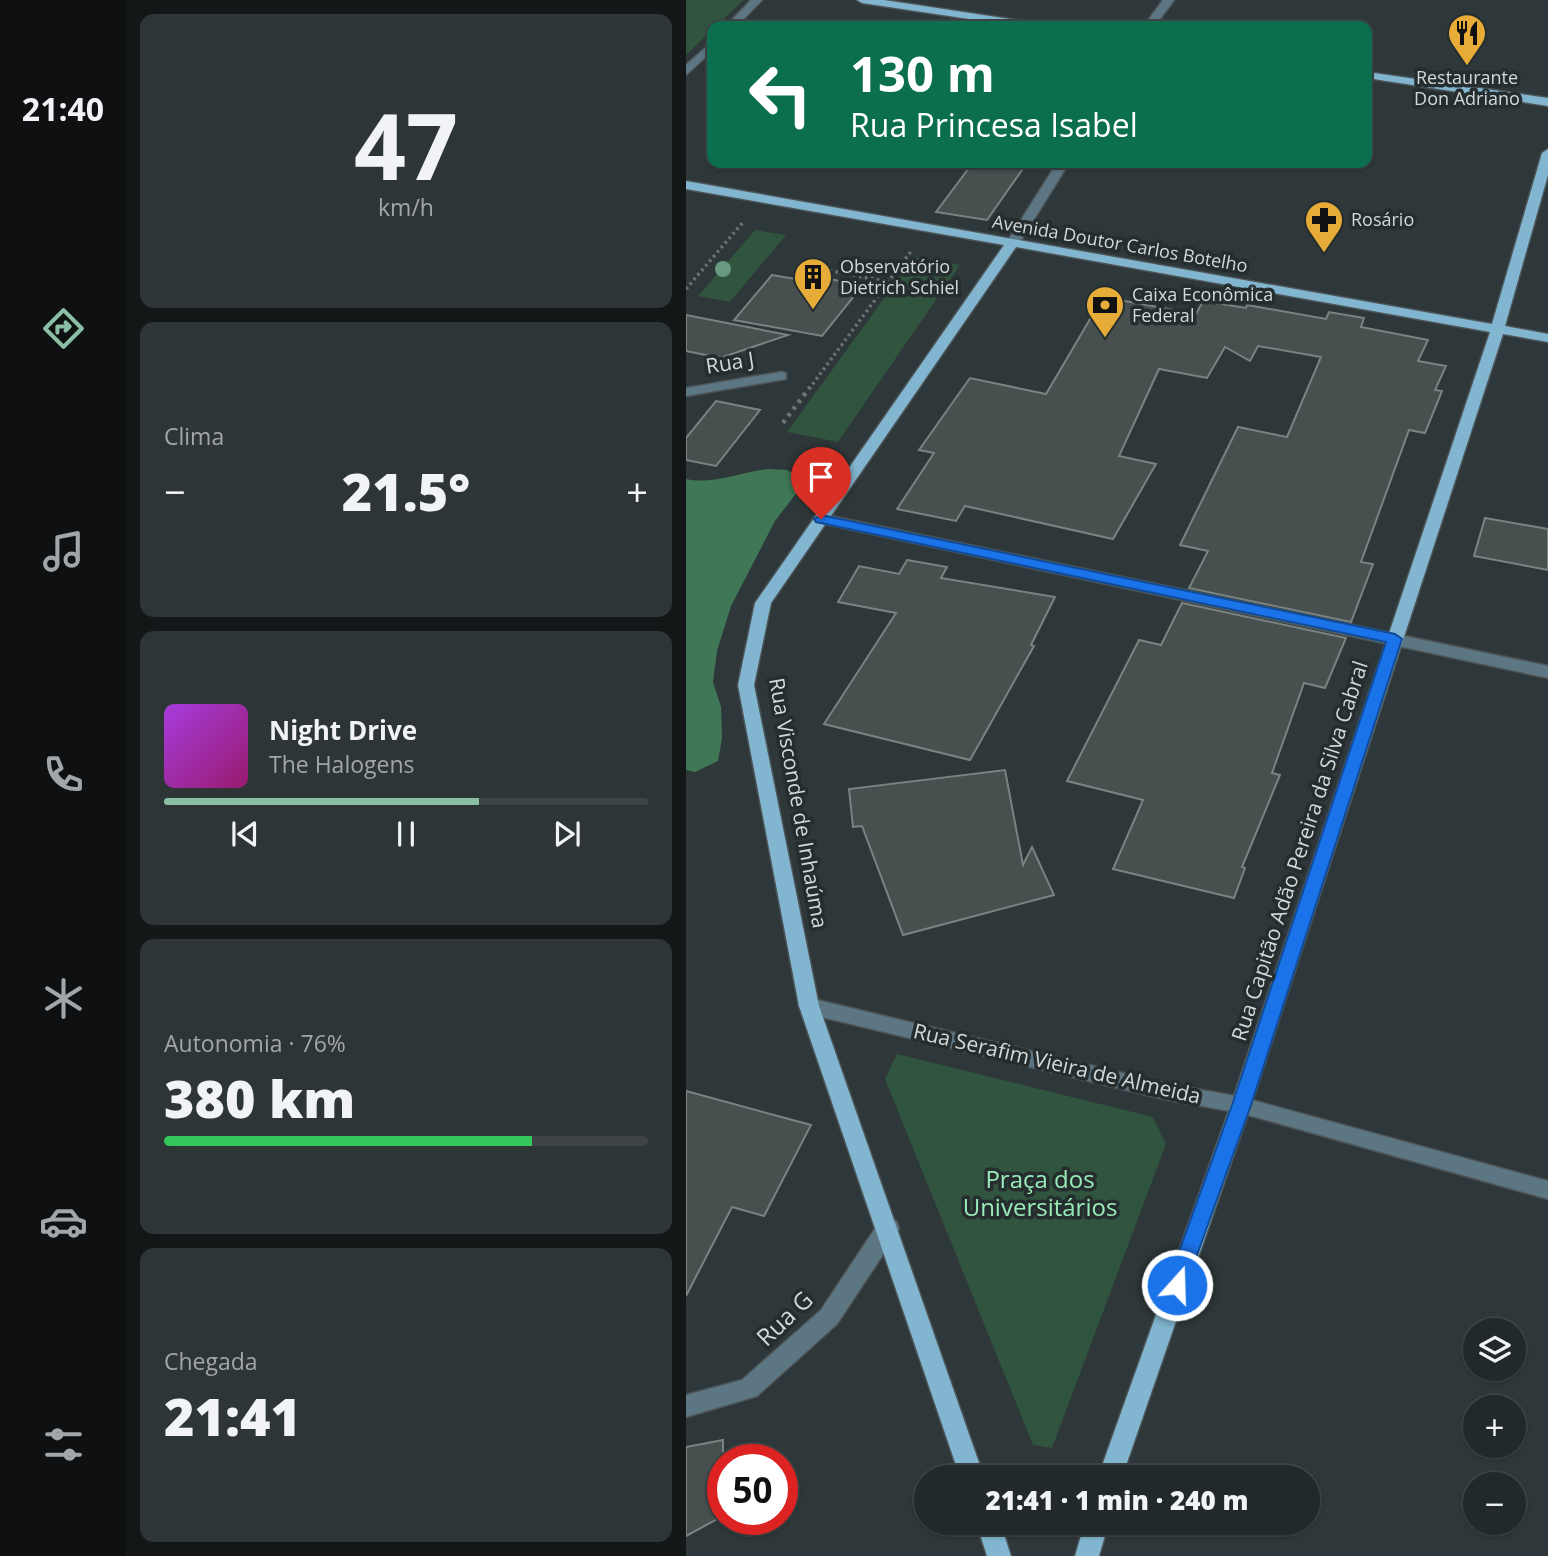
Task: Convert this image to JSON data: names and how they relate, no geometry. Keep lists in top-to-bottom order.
{
  "streets": {
    "main road": ["Avenida Doutor Carlos Botelho", "Rua Visconde de Inhaúma", "Rua Capitão Adão Pereira da Silva Cabral"],
    "street": ["Rua J", "Rua Serafim Vieira de Almeida", "Rua G"]
  },
  "crossings": [
    ["Avenida Doutor Carlos Botelho", "Rua Visconde de Inhaúma"],
    ["Avenida Doutor Carlos Botelho", "Rua Capitão Adão Pereira da Silva Cabral"],
    ["Rua Visconde de Inhaúma", "Rua Serafim Vieira de Almeida"],
    ["Rua Visconde de Inhaúma", "Rua G"],
    ["Rua Capitão Adão Pereira da Silva Cabral", "Rua Serafim Vieira de Almeida"]
  ],
  "parks": ["Praça dos Universitários"],
  "places": {
    "restaurant": ["Restaurante Don Adriano"],
    "pharmacy": ["Rosário"],
    "building": ["Observatório Dietrich Schiel"],
    "bank": ["Caixa Econômica Federal"]
  },
  "page": {
    "tabs": "21:40",
    "tile": [
      ["47", "km/h"],
      "Clima",
      ["Autonomia · 76%", "380 km"],
      ["Chegada", "21:41"]
    ],
    "turn": ["130 m", "Rua Princesa Isabel"],
    "heat": ["−", "21.5°", "+"],
    "song": ["Night Drive", "The Halogens"],
    "map_buttons": ["+", "−"],
    "limit": "50",
    "trip": "21:41 · 1 min · 240 m"
  }
}
